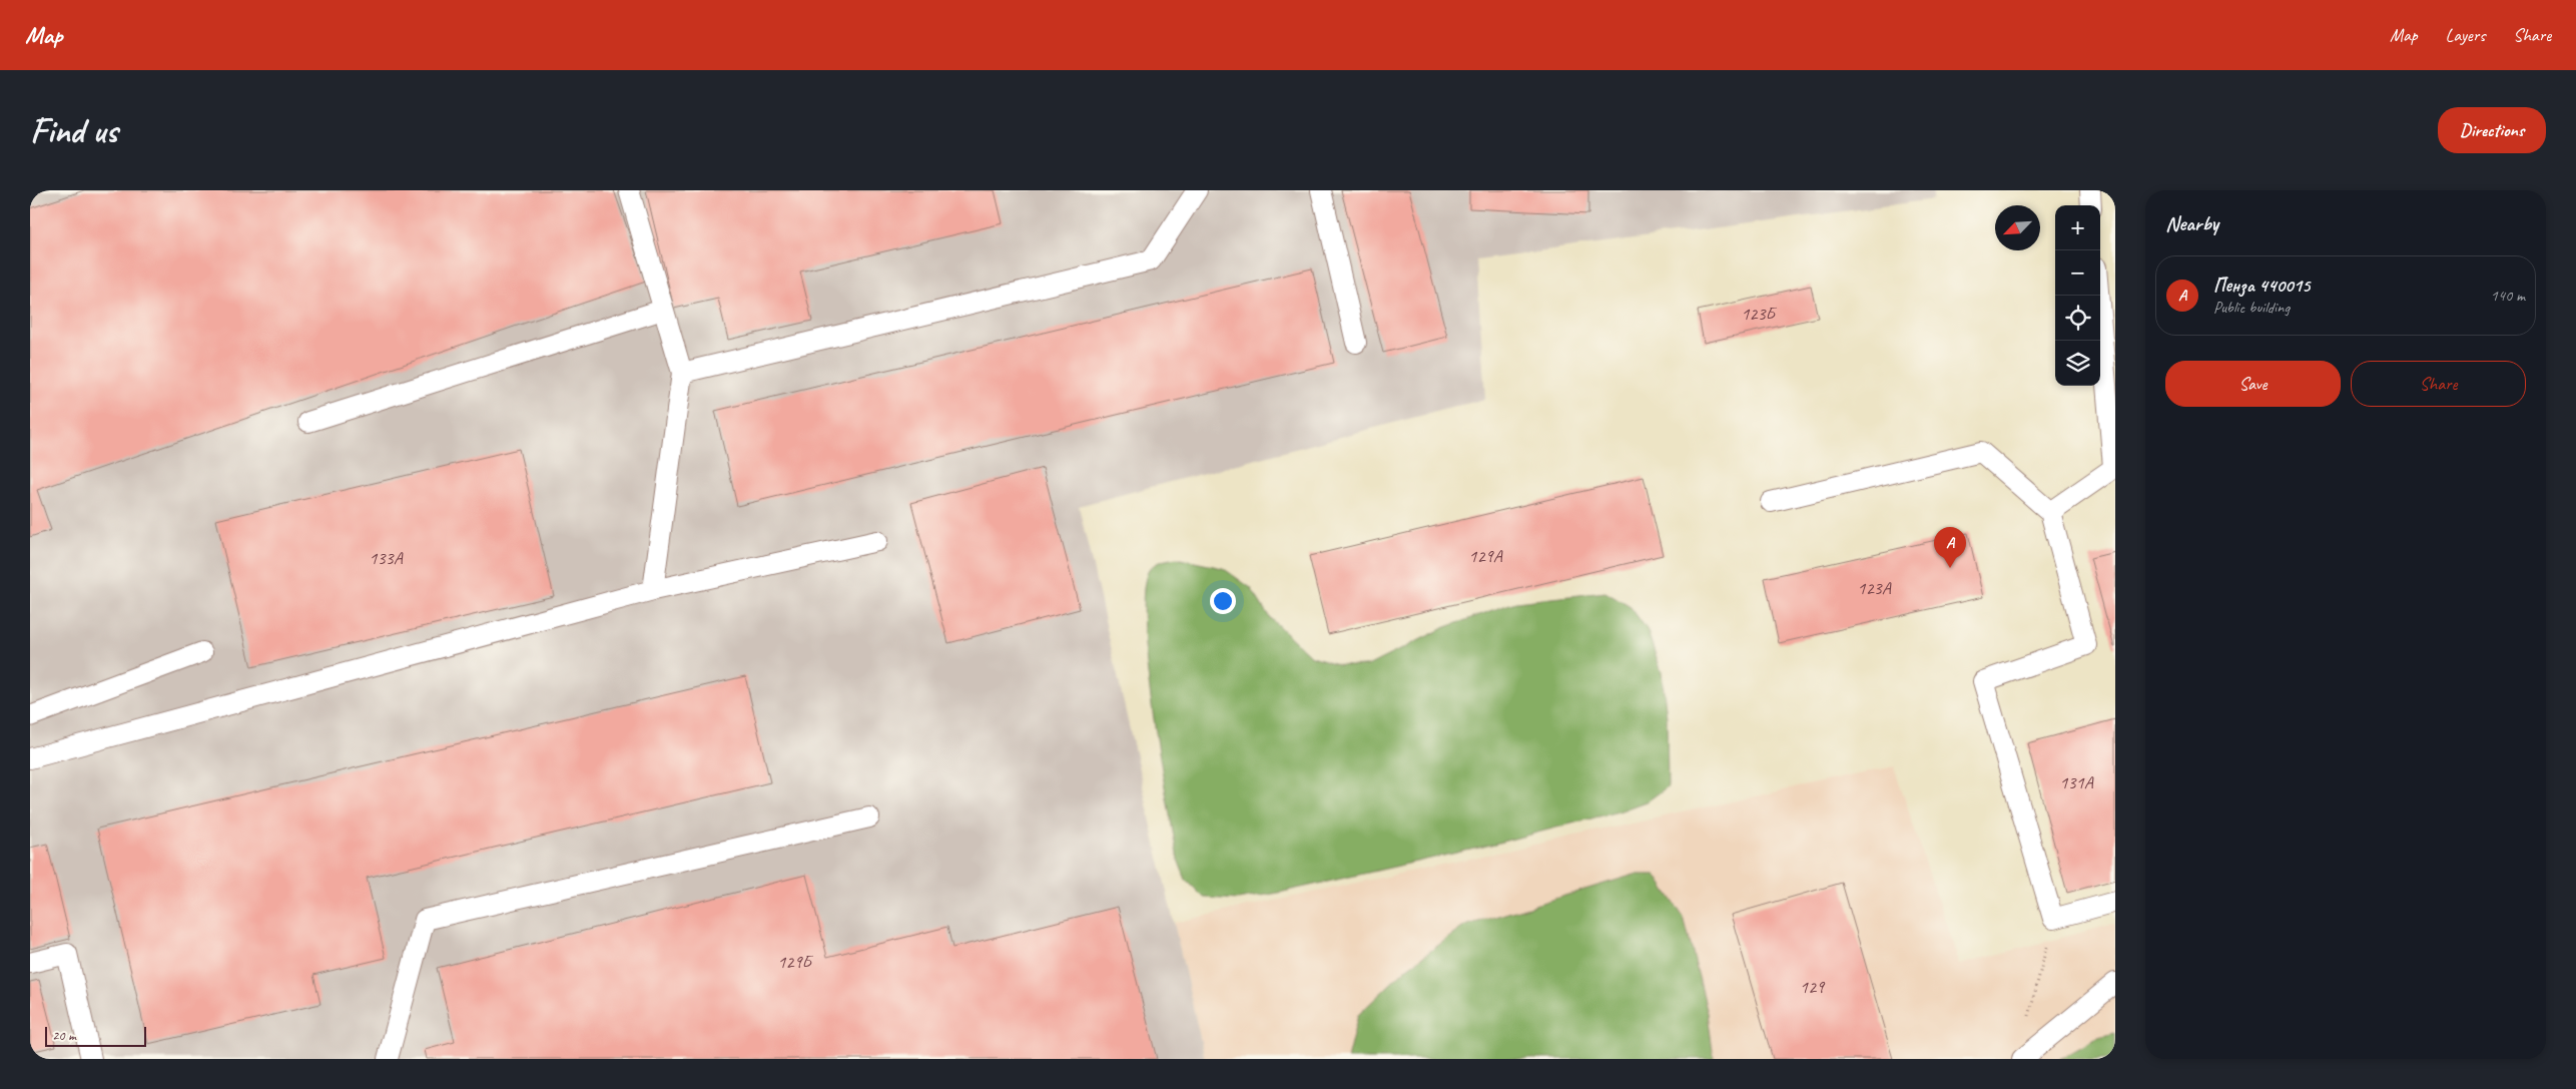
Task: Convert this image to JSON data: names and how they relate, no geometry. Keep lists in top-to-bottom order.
{
  "house_numbers": [
    "123Б",
    "129А",
    "133А",
    "123А",
    "131А",
    "129Б",
    "129"
  ],
  "scale_bar": "20 m",
  "north": "bottom left",
  "page": {
    "header": "Map",
    "nav": ["Map", "Layers", "Share"],
    "buttons": [
      "Directions",
      ["Save", "Share"]
    ],
    "title": "Find us",
    "heading": "Nearby",
    "map_buttons": ["+", "−"],
    "list": [
      {
        "mark": "A",
        "name": "Пенза 440015",
        "note": "Public building",
        "value": "140 m"
      }
    ],
    "pins": "A",
    "scale": "20 m"
  }
}
